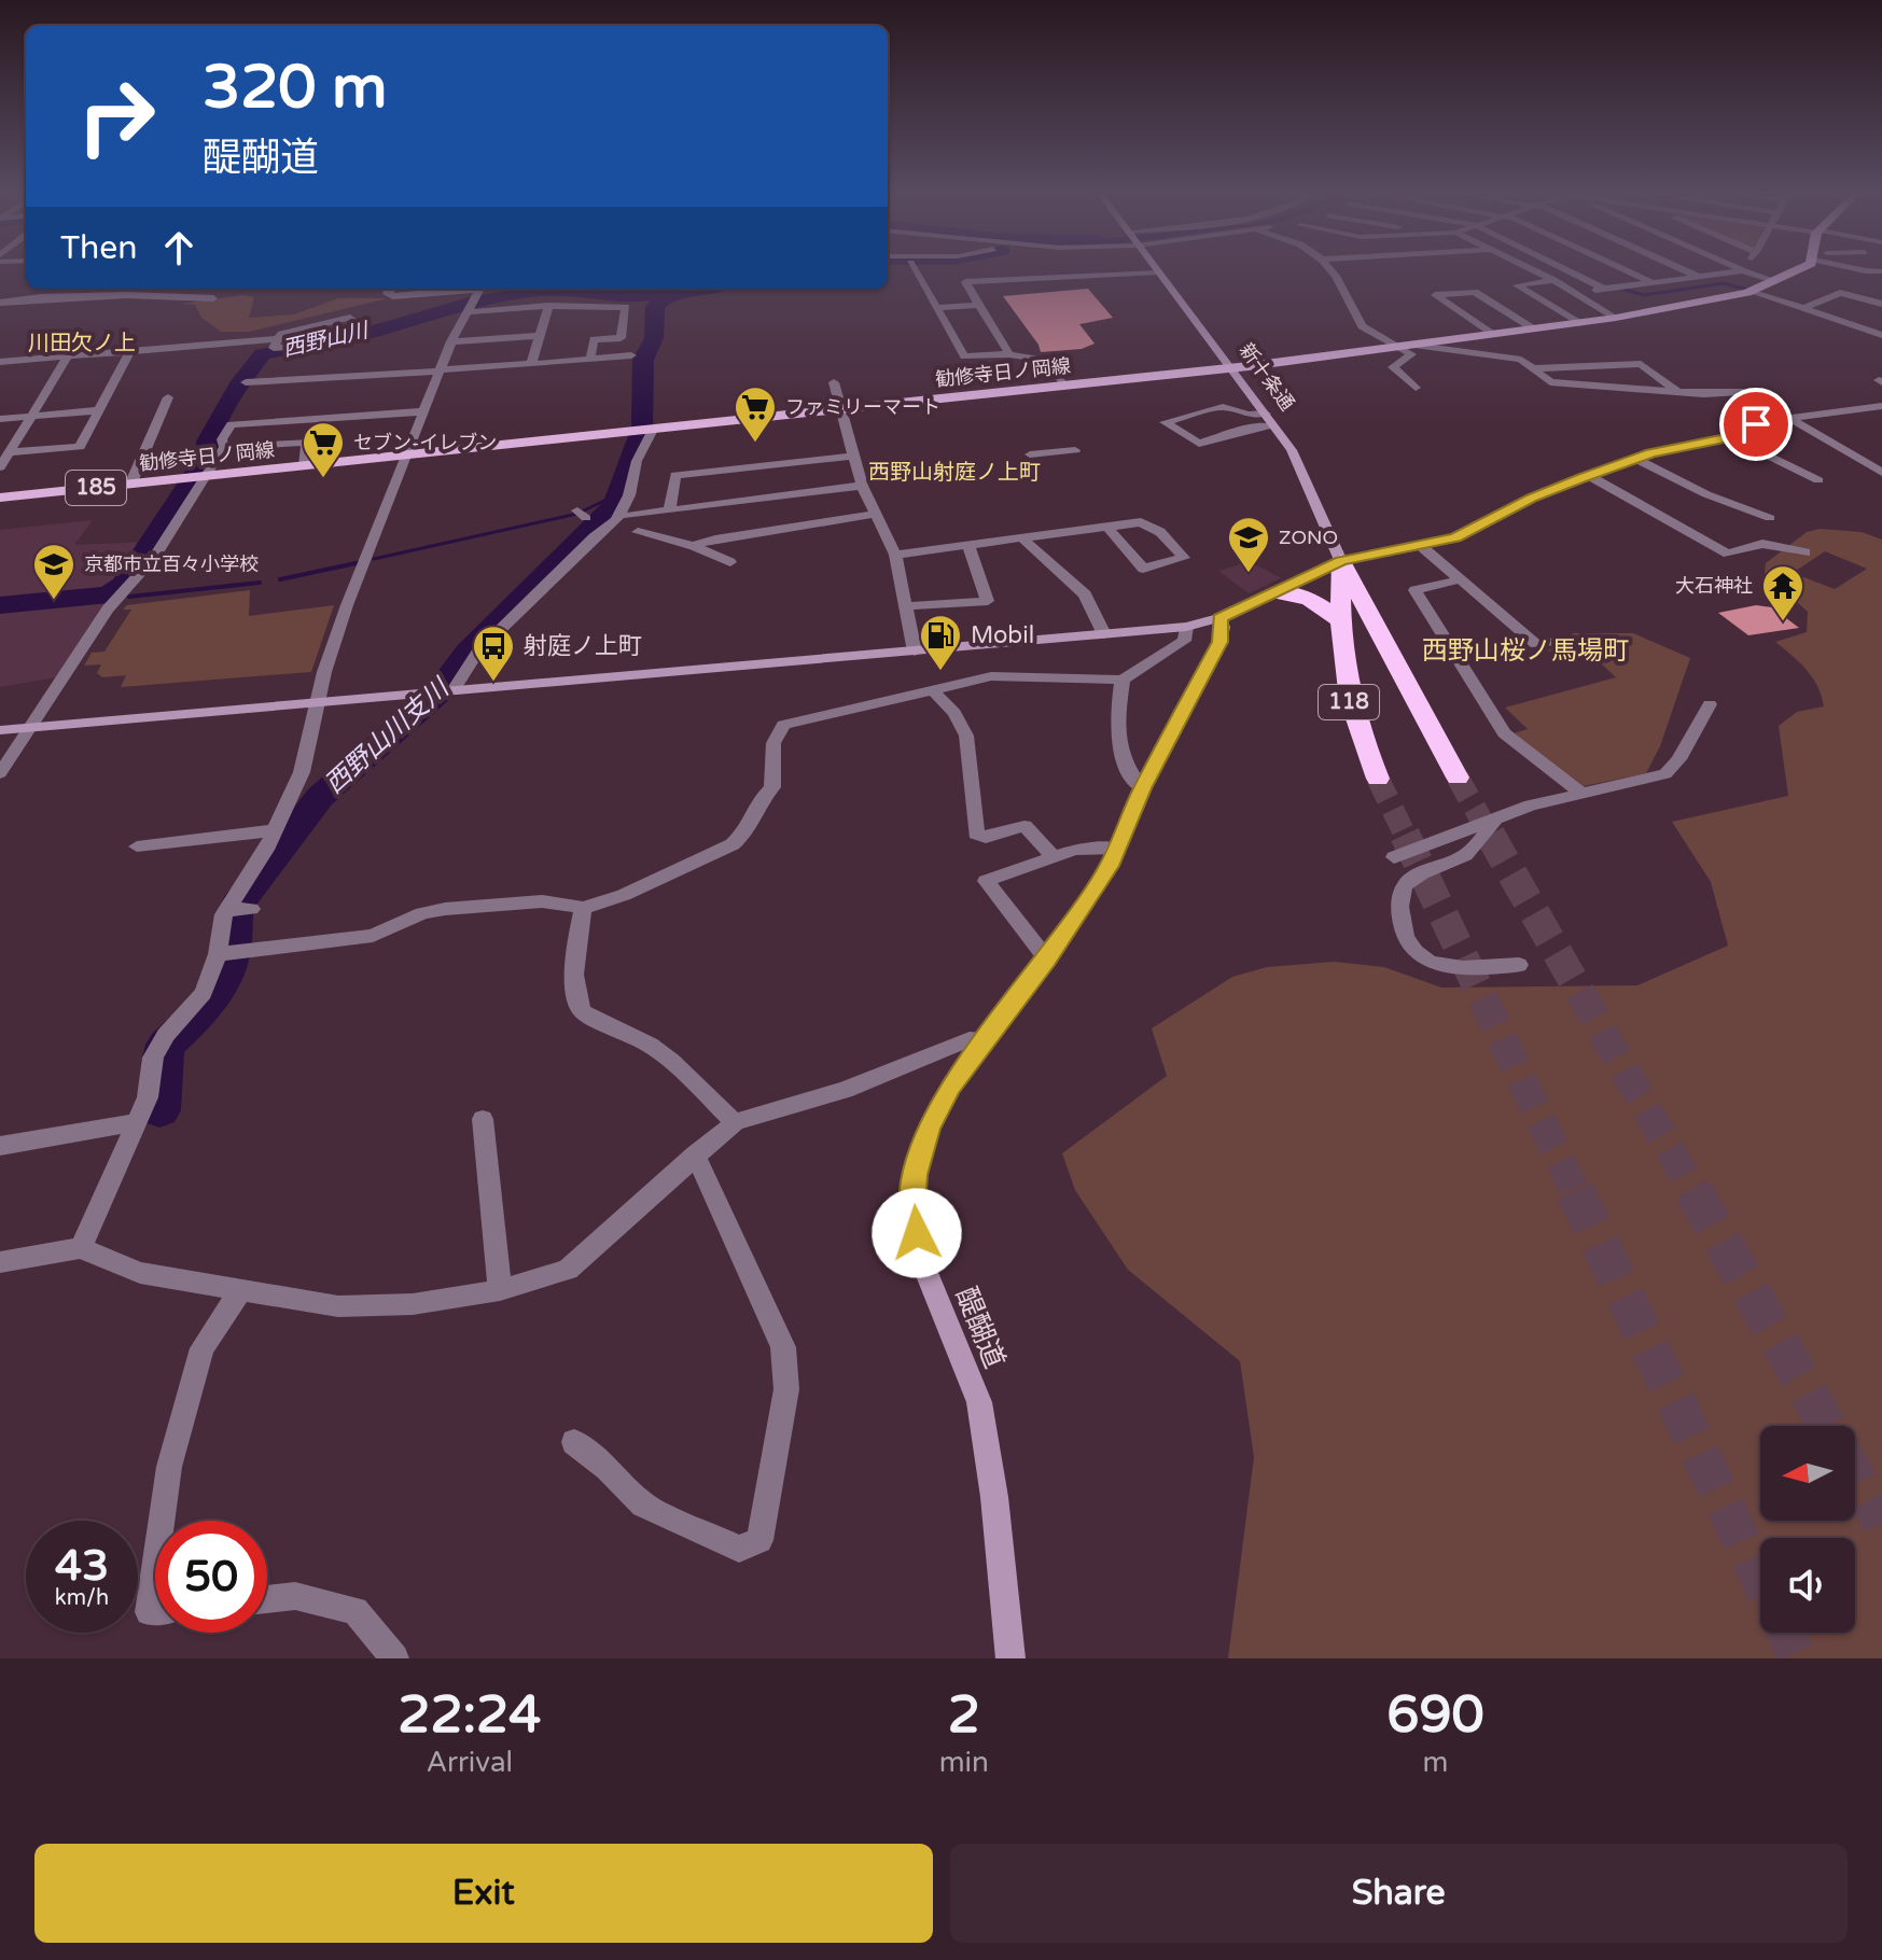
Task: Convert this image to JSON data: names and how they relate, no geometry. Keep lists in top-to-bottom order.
{
  "streets": {
    "highway": ["118"],
    "main road": [
      "勧修寺日ノ岡線",
      "新十条通",
      "185",
      "醍醐道"
    ]
  },
  "crossings": [
    ["勧修寺日ノ岡線", "新十条通"],
    ["新十条通", "118"]
  ],
  "districts": ["川田欠ノ上", "西野山射庭ノ上町", "西野山桜ノ馬場町"],
  "water": ["西野山川", "西野山川支川"],
  "places": {
    "supermarket": ["ファミリーマート", "セブン-イレブン"],
    "school or university": ["ZONO", "京都市立百々小学校"],
    "temple": ["大石神社"],
    "fuel station": ["Mobil"],
    "bus stop": ["射庭ノ上町"]
  },
  "north": "left",
  "page": {
    "turn": ["320 m", "醍醐道"],
    "then": "Then",
    "speed": "43 km/h",
    "limit": "50",
    "eta": [
      "22:24",
      "Arrival",
      "2",
      "min",
      "690",
      "m"
    ],
    "buttons": ["Exit", "Share"]
  }
}
